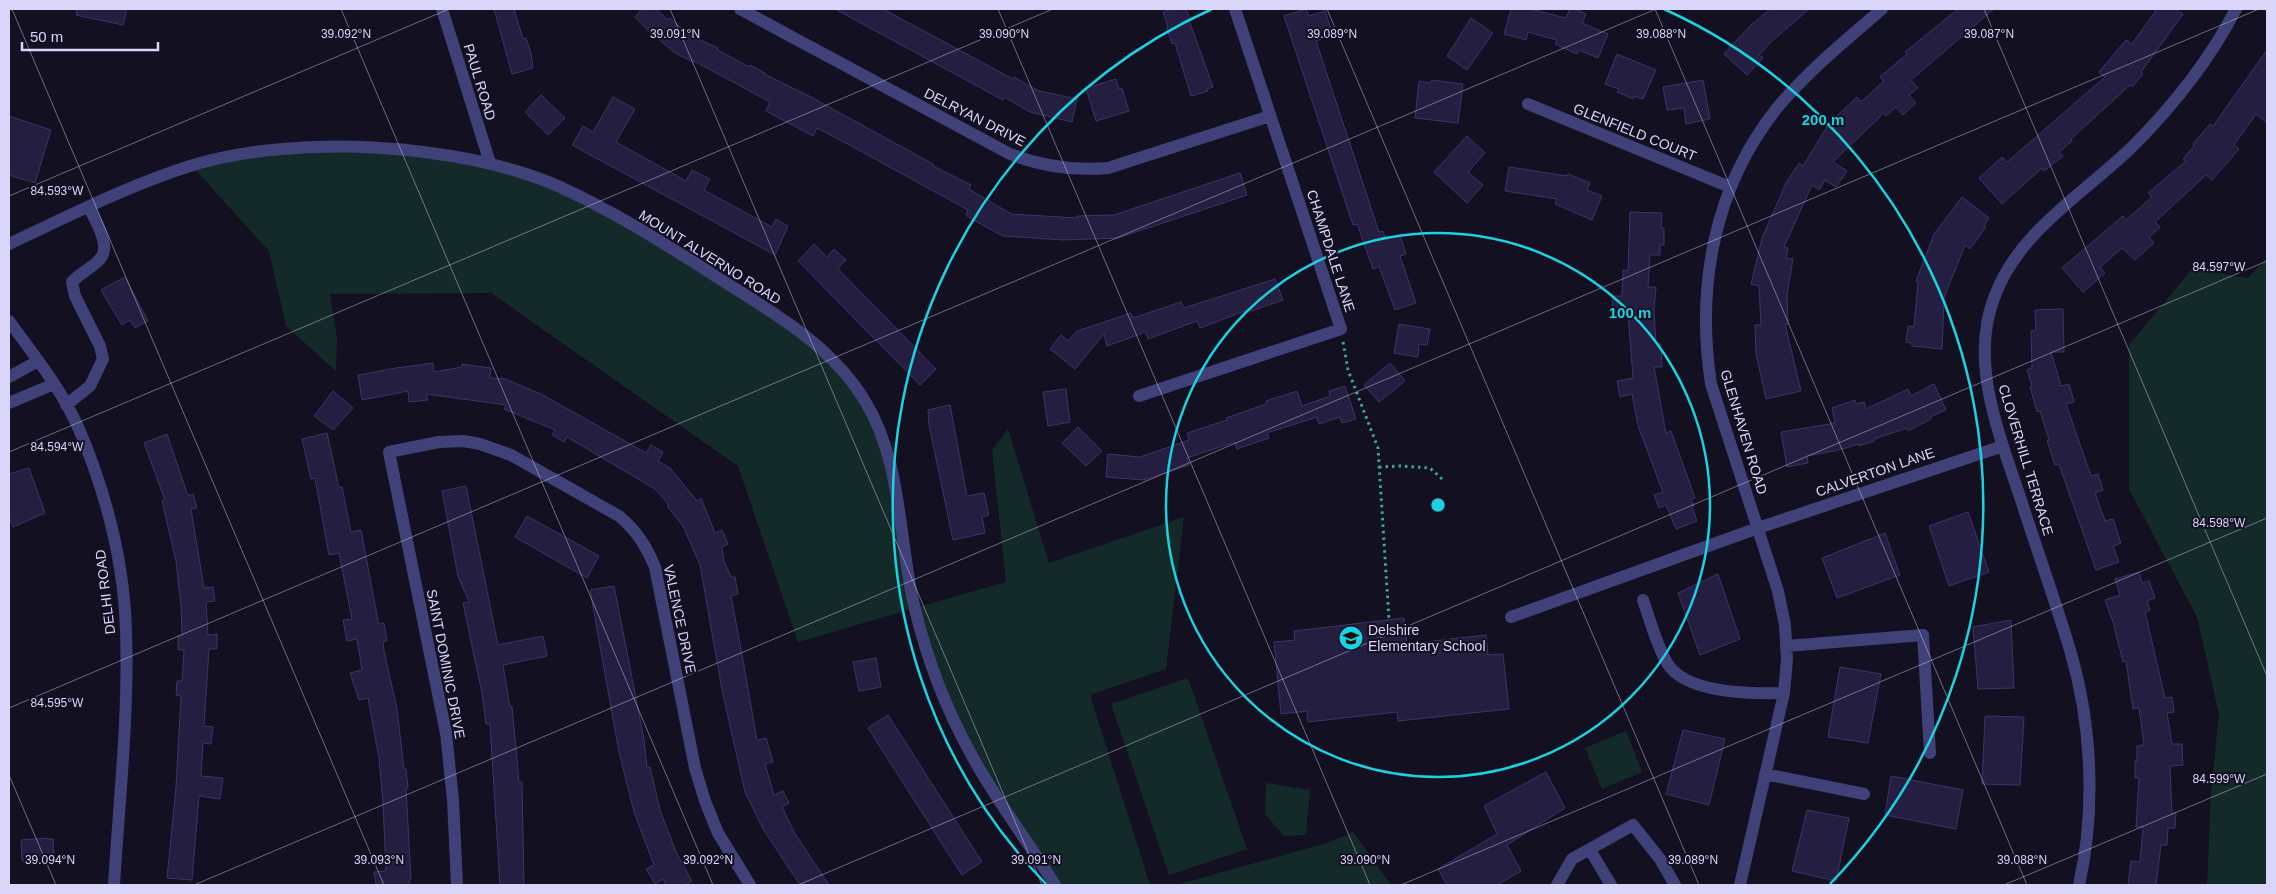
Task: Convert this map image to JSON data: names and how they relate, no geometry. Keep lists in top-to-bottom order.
{
  "streets": {
    "street": [
      "PAUL ROAD",
      "DELRYAN DRIVE",
      "GLENFIELD COURT",
      "CHAMPDALE LANE",
      "MOUNT ALVERNO ROAD",
      "GLENHAVEN ROAD",
      "CLOVERHILL TERRACE",
      "CALVERTON LANE",
      "DELHI ROAD",
      "VALENCE DRIVE",
      "SAINT DOMINIC DRIVE"
    ]
  },
  "crossings": [
    ["PAUL ROAD", "MOUNT ALVERNO ROAD"],
    ["DELRYAN DRIVE", "CHAMPDALE LANE"],
    ["GLENFIELD COURT", "GLENHAVEN ROAD"],
    ["GLENHAVEN ROAD", "CALVERTON LANE"],
    ["CLOVERHILL TERRACE", "CALVERTON LANE"],
    ["VALENCE DRIVE", "SAINT DOMINIC DRIVE"]
  ],
  "places": {
    "school or university": ["Delshire Elementary School"]
  },
  "scale_bar": "50 m",
  "coordinates": [
    "39.092°N",
    "39.091°N",
    "39.090°N",
    "39.089°N",
    "39.088°N",
    "39.087°N",
    "84.593°W",
    "84.597°W",
    "84.594°W",
    "84.598°W",
    "84.595°W",
    "84.599°W",
    "39.094°N",
    "39.093°N"
  ],
  "rings": ["200 m", "100 m"]
}
